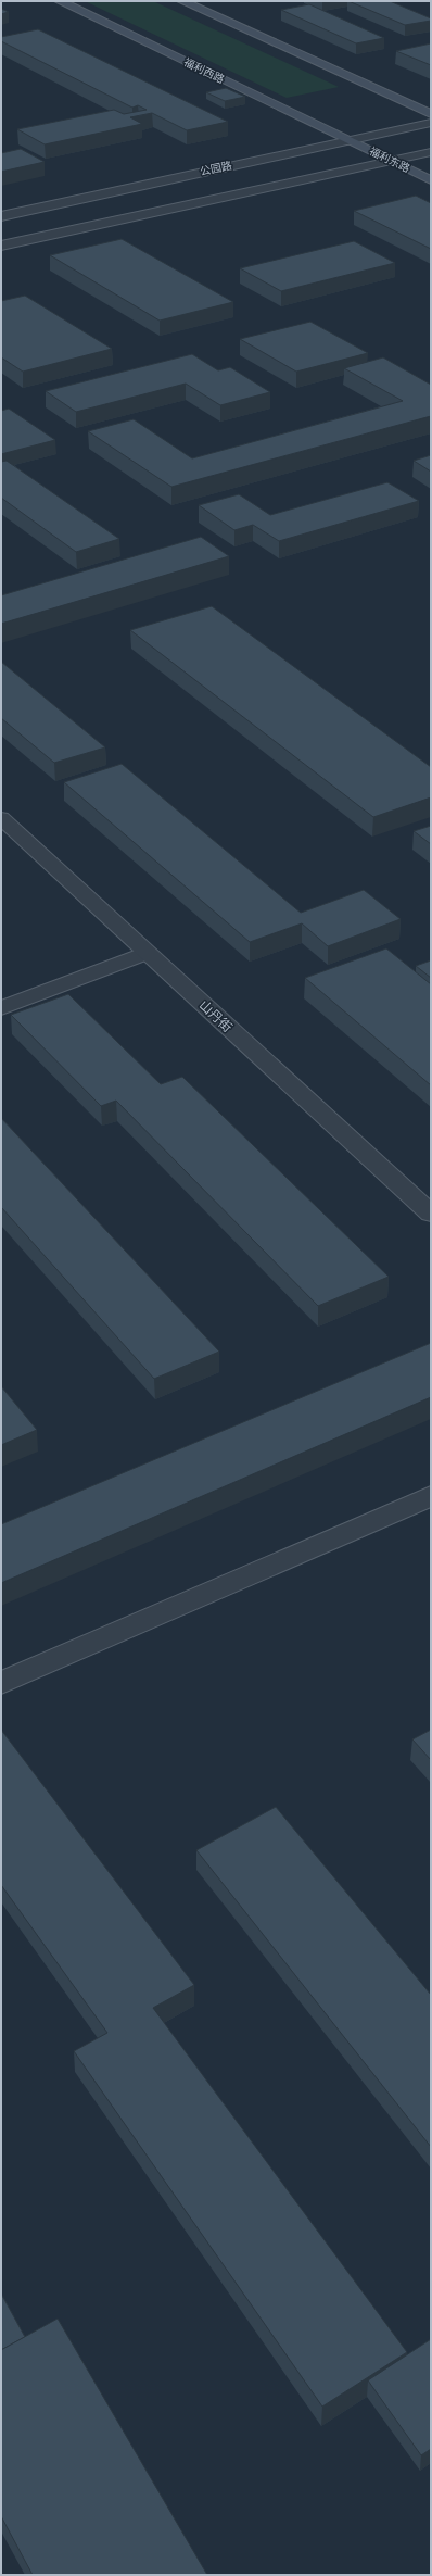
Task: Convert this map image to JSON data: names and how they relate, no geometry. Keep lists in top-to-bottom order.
{
  "streets": {
    "main road": ["福利西路", "福利东路"],
    "street": ["公园路", "山丹街"]
  },
  "crossings": [
    ["福利西路", "福利东路"],
    ["福利西路", "公园路"],
    ["福利东路", "公园路"]
  ]
}
